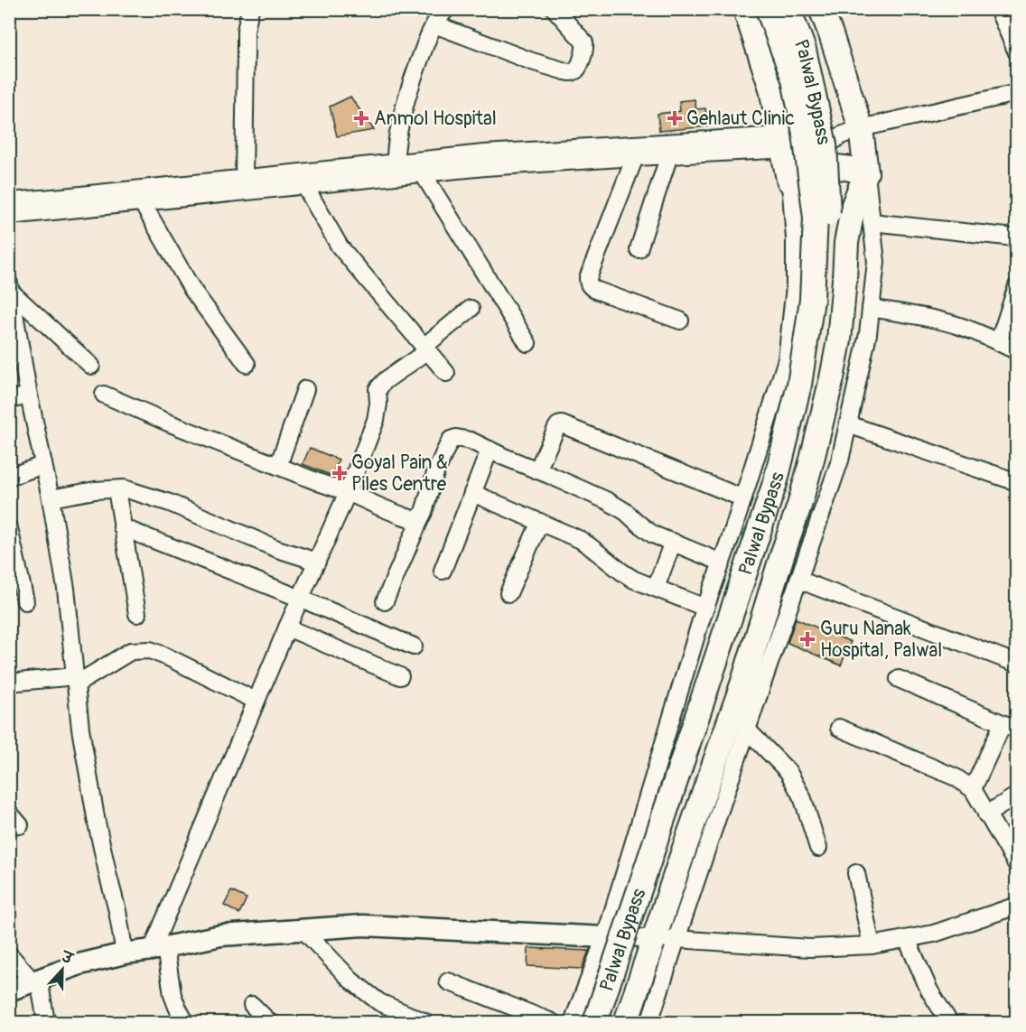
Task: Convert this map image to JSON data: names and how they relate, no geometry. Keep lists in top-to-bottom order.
{
  "streets": {
    "highway": ["Palwal Bypass"]
  },
  "places": {
    "health": [
      "Anmol Hospital",
      "Gehlaut Clinic",
      "Goyal Pain & Piles Centre",
      "Guru Nanak Hospital, Palwal"
    ]
  },
  "north": "top"
}
